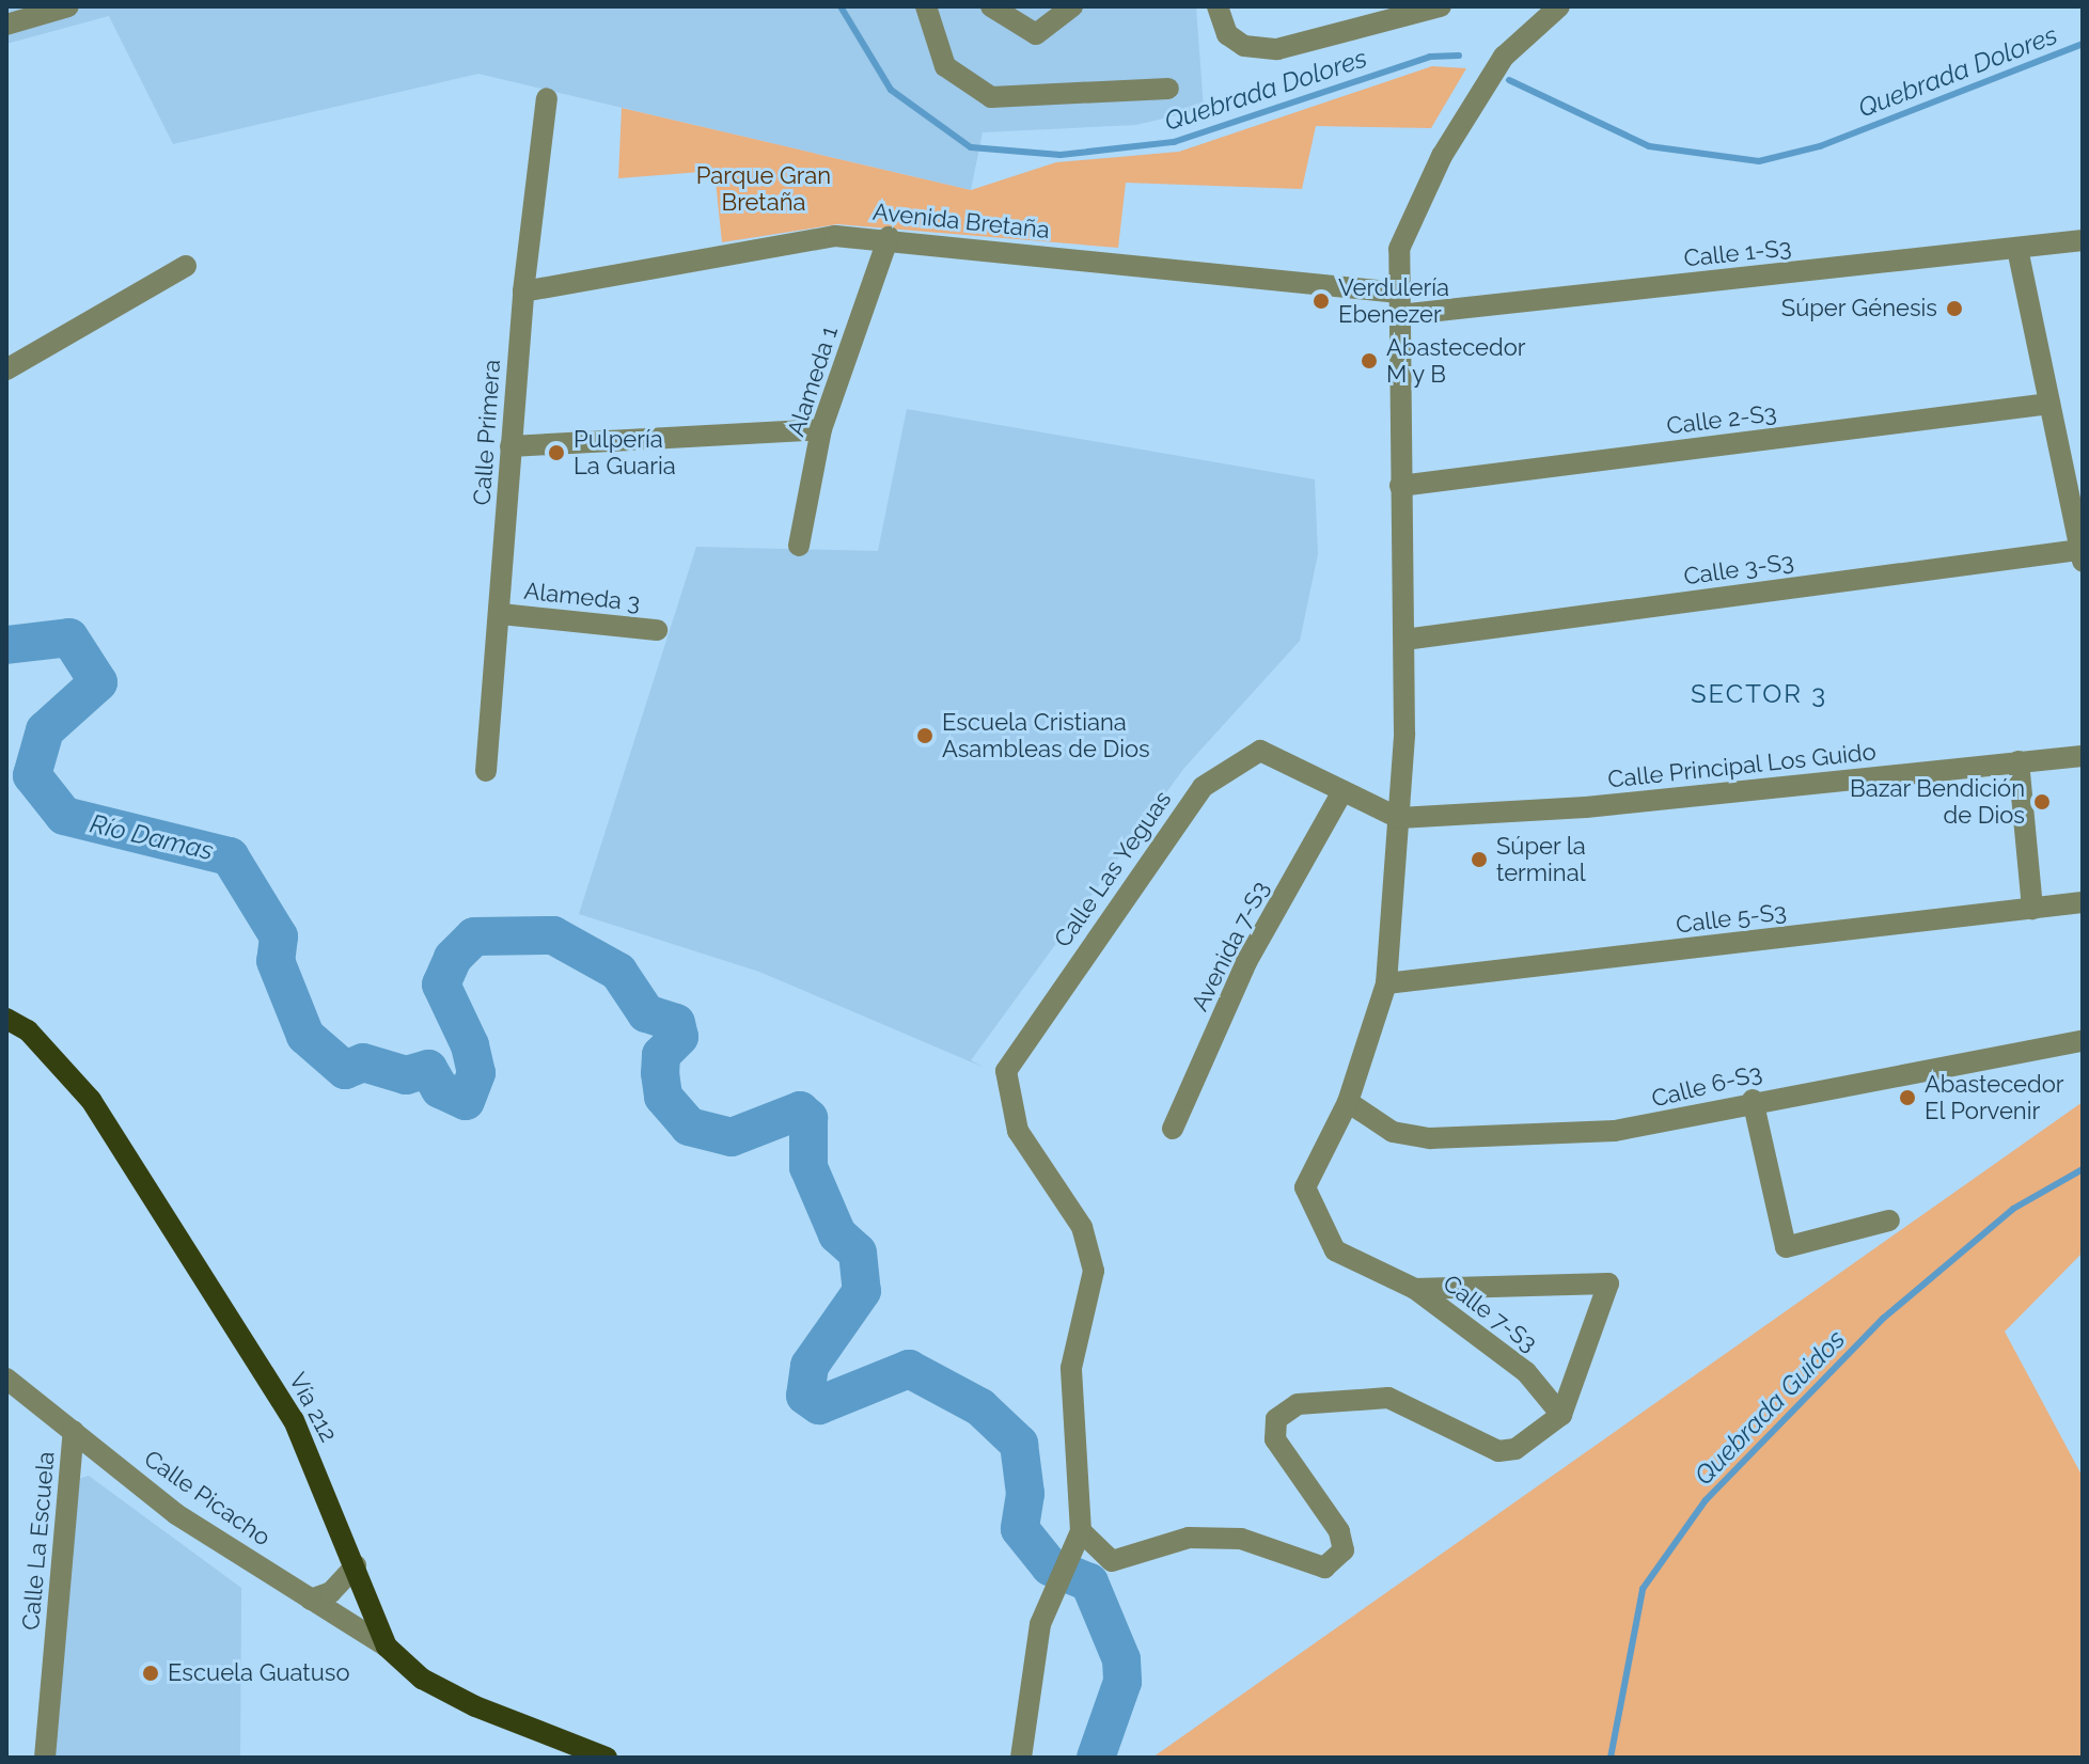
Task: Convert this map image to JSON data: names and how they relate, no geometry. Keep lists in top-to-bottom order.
{
  "streets": {
    "main road": ["Vía 212"],
    "street": [
      "Avenida Bretaña",
      "Calle 1-S3",
      "Alameda 1",
      "Calle 2-S3",
      "Calle Primera",
      "Calle 3-S3",
      "Alameda 3",
      "Calle Principal Los Guido",
      "Calle Las Yeguas",
      "Calle 5-S3",
      "Avenida 7-S3",
      "Calle 6-S3",
      "Calle 7-S3",
      "Calle Picacho",
      "Calle La Escuela"
    ]
  },
  "crossings": [
    ["Avenida Bretaña", "Calle 1-S3"],
    ["Avenida Bretaña", "Alameda 1"],
    ["Avenida Bretaña", "Calle Primera"],
    ["Calle Primera", "Alameda 3"],
    ["Calle Principal Los Guido", "Calle Las Yeguas"],
    ["Calle Principal Los Guido", "Calle 7-S3"],
    ["Calle Las Yeguas", "Avenida 7-S3"],
    ["Calle Las Yeguas", "Calle 7-S3"],
    ["Calle 5-S3", "Calle 7-S3"],
    ["Calle 6-S3", "Calle 7-S3"],
    ["Vía 212", "Calle Picacho"],
    ["Calle Picacho", "Calle La Escuela"]
  ],
  "districts": ["SECTOR 3"],
  "water": ["Quebrada Dolores", "Río Damas", "Quebrada Guidos"],
  "parks": ["Parque Gran Bretaña"],
  "places": [
    "Verdulería Ebenezer",
    "Súper Génesis",
    "Abastecedor M y B",
    "Pulpería La Guaria",
    "Escuela Cristiana Asambleas de Dios",
    "Bazar Bendición de Dios",
    "Súper la terminal",
    "Abastecedor El Porvenir",
    "Escuela Guatuso"
  ]
}
